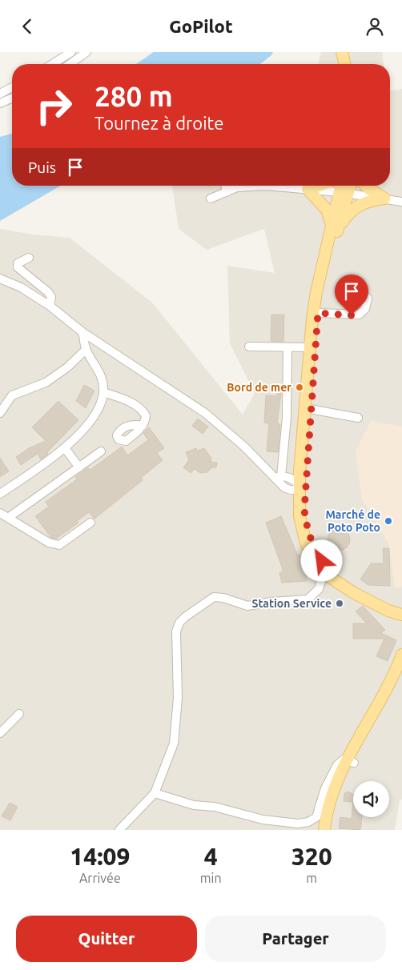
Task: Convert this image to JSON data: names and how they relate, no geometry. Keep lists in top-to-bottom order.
{
  "places": ["Bord de mer", "Marché de Poto Poto", "Station Service"],
  "page": {
    "header": "GoPilot",
    "turn": ["280 m", "Tournez à droite"],
    "then": "Puis",
    "eta": [
      "14:09",
      "Arrivée",
      "4",
      "min",
      "320",
      "m"
    ],
    "buttons": ["Quitter", "Partager"]
  }
}
